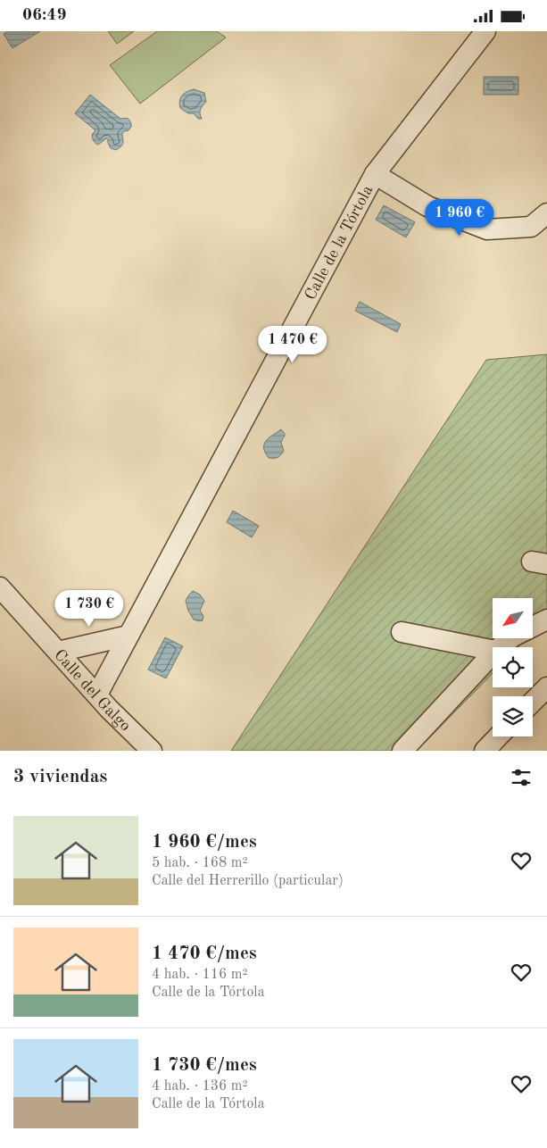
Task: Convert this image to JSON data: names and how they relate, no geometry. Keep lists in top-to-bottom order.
{
  "streets": {
    "street": ["Calle de la Tórtola", "Calle del Galgo"]
  },
  "crossings": [
    ["Calle de la Tórtola", "Calle del Galgo"]
  ],
  "north": "bottom left",
  "page": {
    "status": "06:49",
    "price": ["1 960 €", "1 470 €", "1 730 €"],
    "heading": "3 viviendas",
    "list": [
      {
        "name": "1 960 €/mes",
        "note": "5 hab. · 168 m² · Calle del Herrerillo (particular)"
      },
      {
        "name": "1 470 €/mes",
        "note": "4 hab. · 116 m² · Calle de la Tórtola"
      },
      {
        "name": "1 730 €/mes",
        "note": "4 hab. · 136 m² · Calle de la Tórtola"
      }
    ]
  }
}
